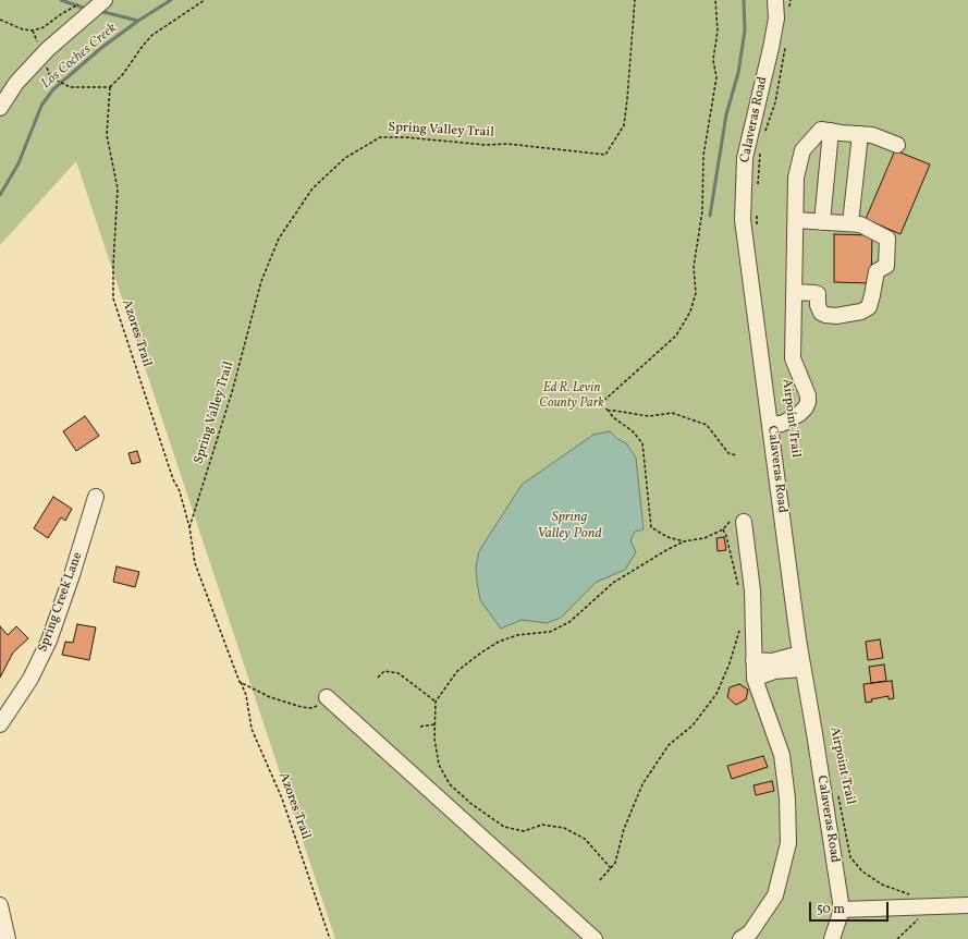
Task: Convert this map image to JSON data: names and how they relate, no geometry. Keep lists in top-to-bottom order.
{
  "streets": {
    "street": ["Calaveras Road", "Spring Creek Lane"],
    "path": ["Spring Valley Trail", "Azores Trail", "Airpoint Trail"]
  },
  "crossings": [
    ["Spring Valley Trail", "Azores Trail"]
  ],
  "water": ["Los Coches Creek", "Spring Valley Pond"],
  "parks": ["Ed R. Levin County Park"],
  "scale_bar": "50 m"
}
